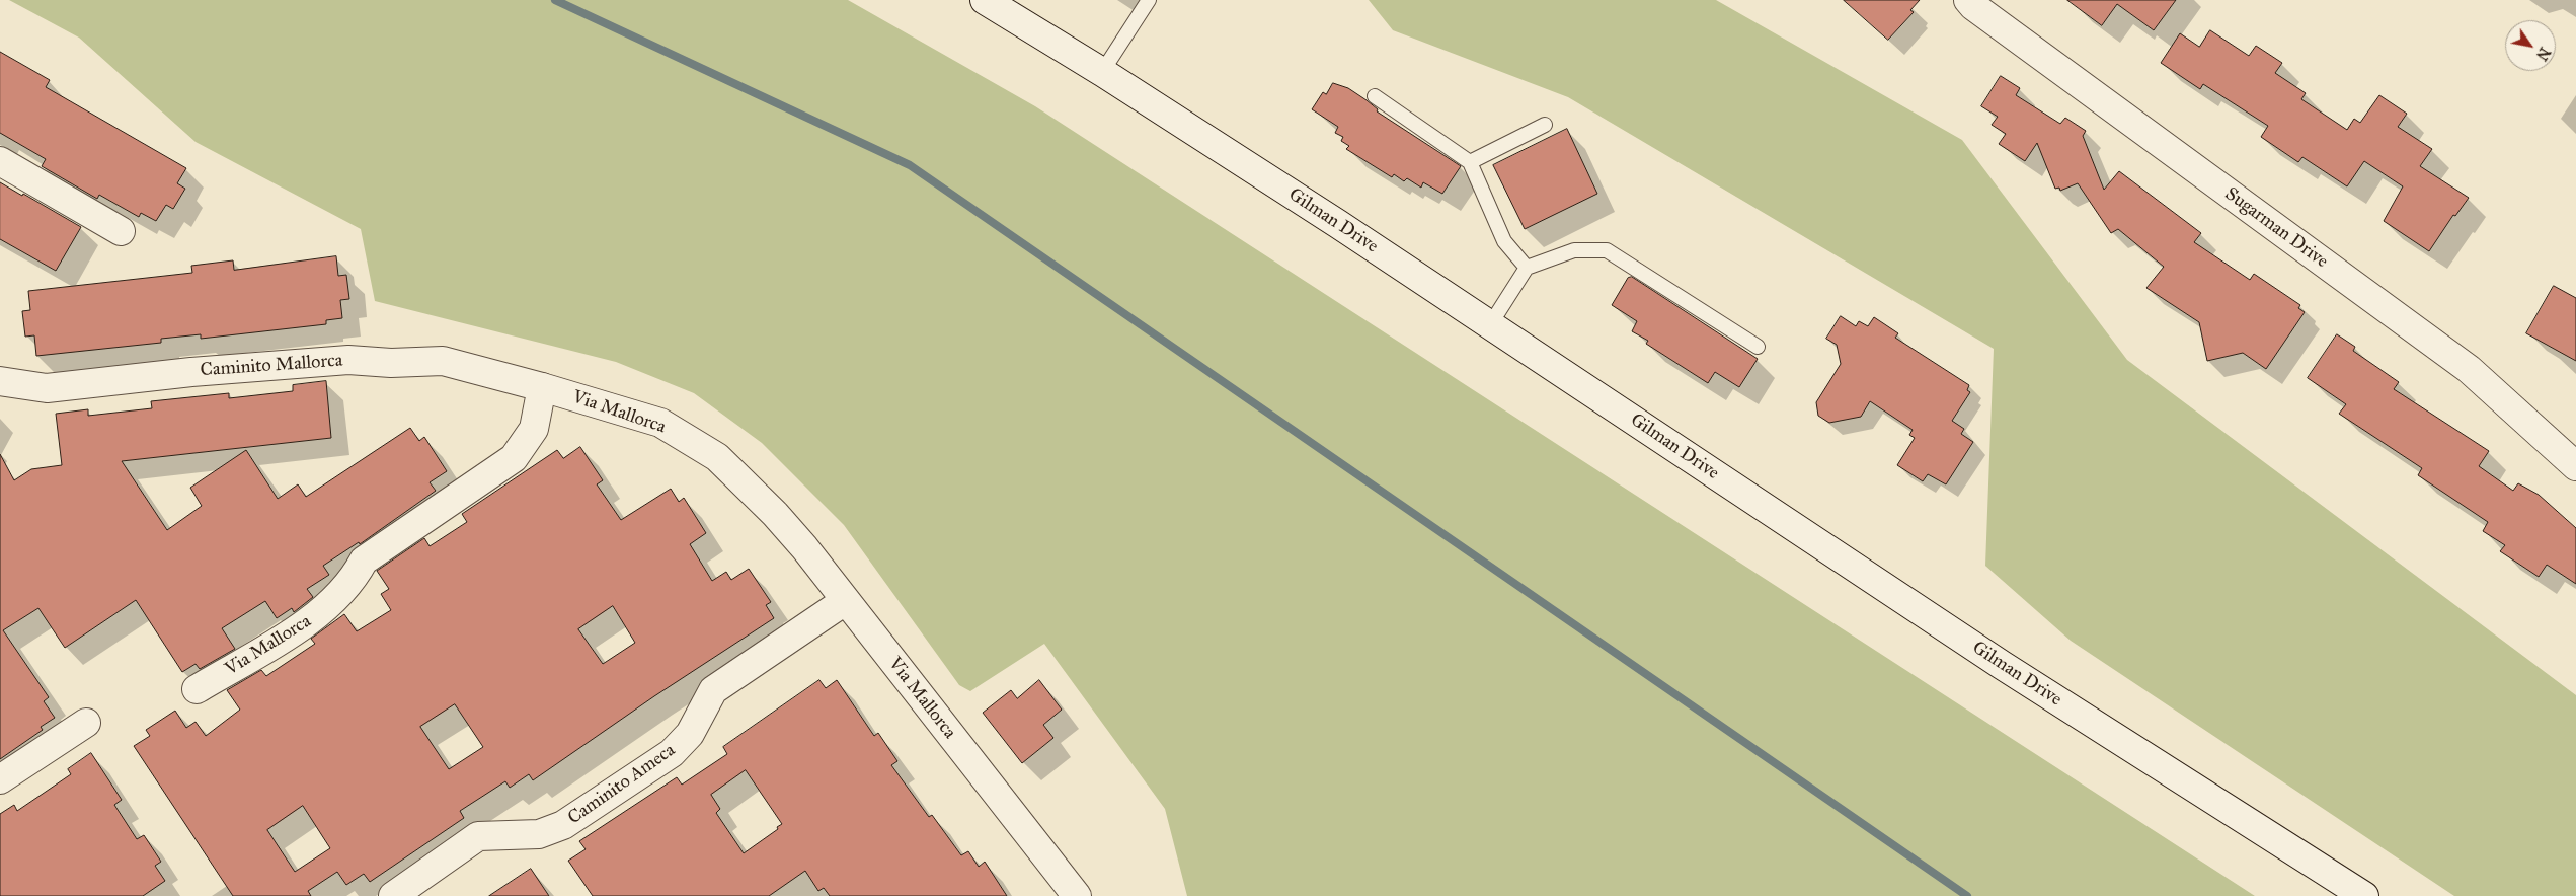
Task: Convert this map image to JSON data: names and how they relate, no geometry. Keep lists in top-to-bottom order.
{
  "streets": {
    "street": [
      "Gilman Drive",
      "Sugarman Drive",
      "Caminito Mallorca",
      "Via Mallorca",
      "Caminito Ameca"
    ]
  },
  "crossings": [
    ["Caminito Mallorca", "Via Mallorca"],
    ["Via Mallorca", "Caminito Ameca"]
  ],
  "north": "bottom right"
}
